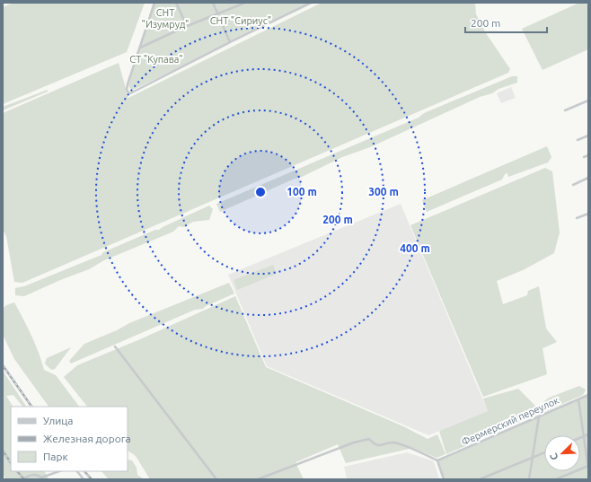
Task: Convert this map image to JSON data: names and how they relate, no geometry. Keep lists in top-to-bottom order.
{
  "streets": {
    "street": ["Фермерский переулок"]
  },
  "parks": ["СНТ \"Изумруд\"", "СНТ \"Сириус\"", "СТ \"Купава\""],
  "legend": ["Улица", "Железная дорога", "Парк"],
  "scale_bar": "200 m",
  "north": "bottom left",
  "rings": [
    "100 m",
    "300 m",
    "200 m",
    "400 m"
  ]
}
